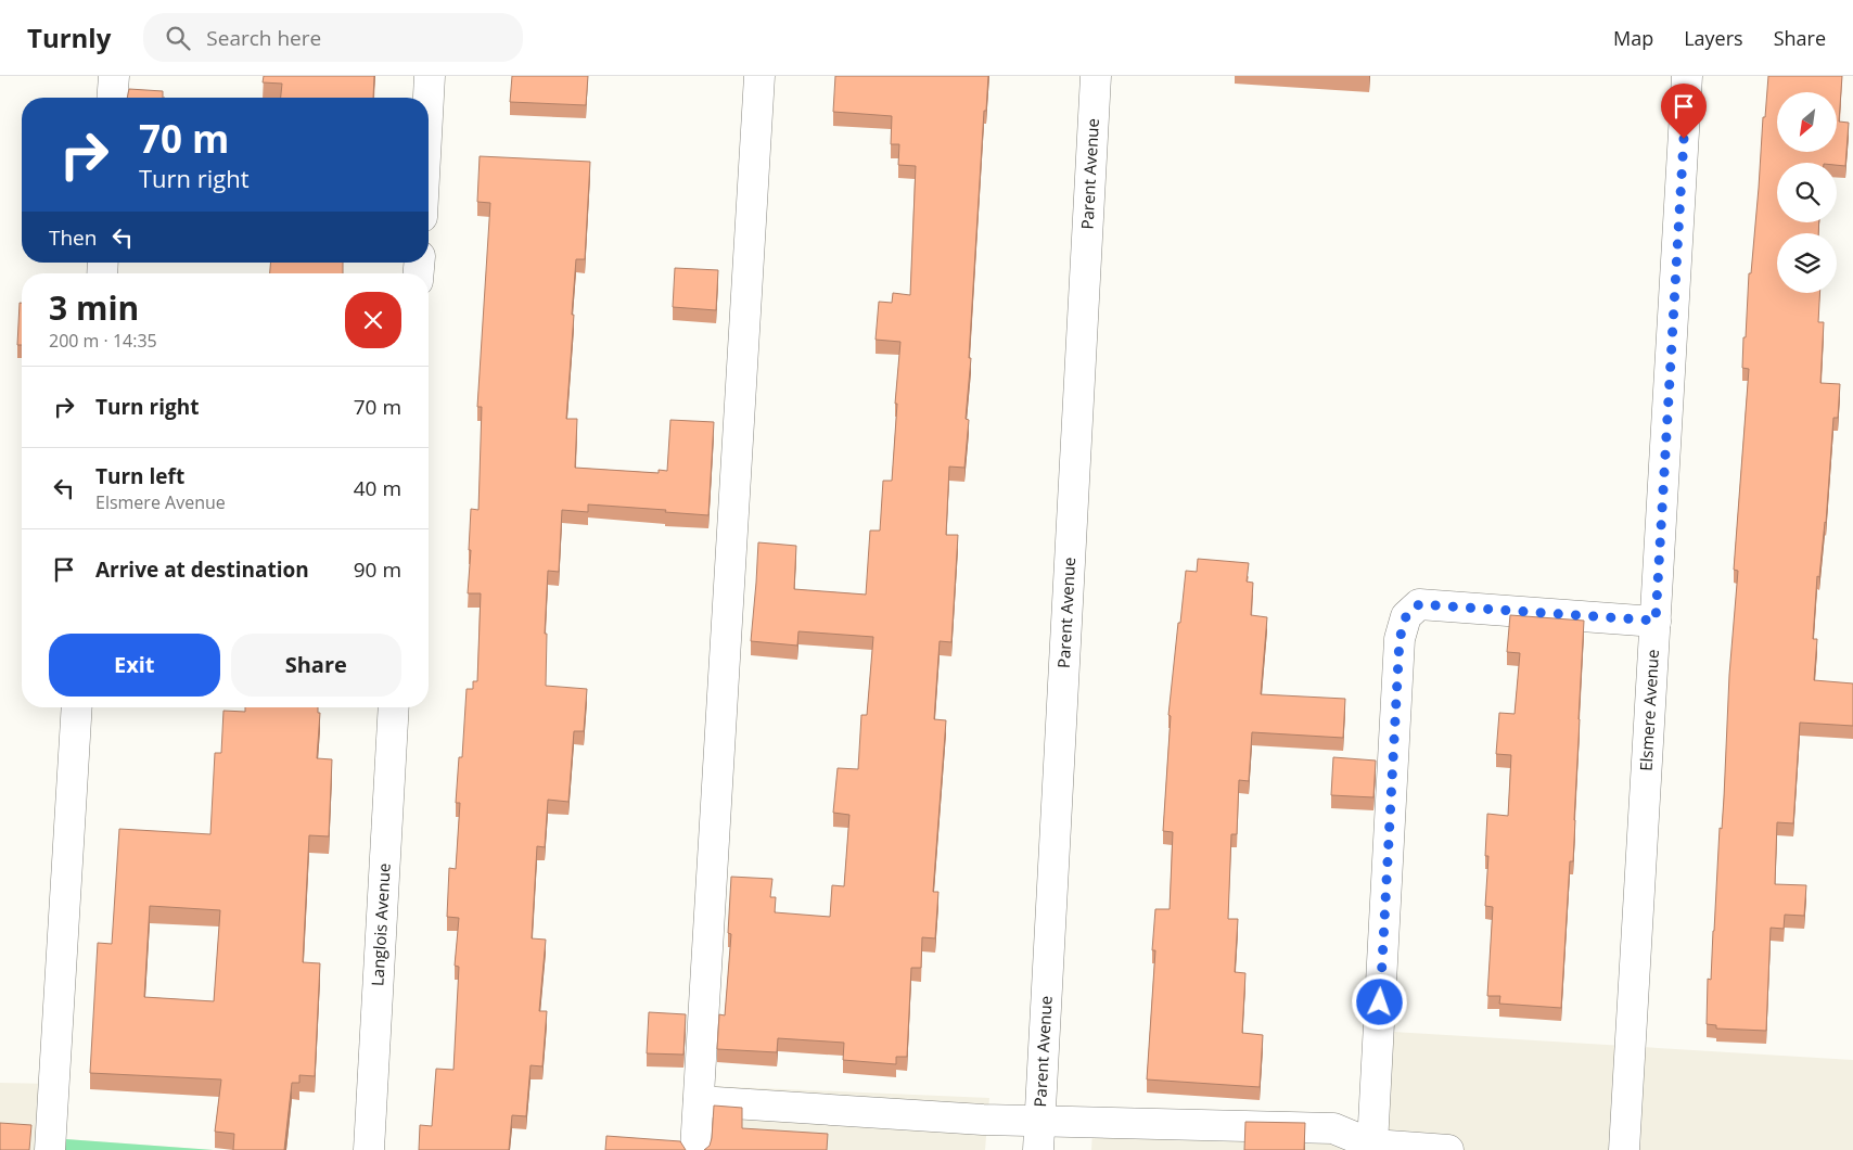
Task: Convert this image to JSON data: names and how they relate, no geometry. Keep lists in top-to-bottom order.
{
  "streets": {
    "street": ["Parent Avenue", "Elsmere Avenue", "Langlois Avenue"]
  },
  "north": "bottom left",
  "page": {
    "header": "Turnly",
    "search": "Search here",
    "nav": ["Map", "Layers", "Share"],
    "turn": ["70 m", "Turn right"],
    "then": "Then",
    "heading": ["3 min", "200 m · 14:35"],
    "list": [
      {
        "name": "Turn right",
        "value": "70 m"
      },
      {
        "name": "Turn left",
        "note": "Elsmere Avenue",
        "value": "40 m"
      },
      {
        "name": "Arrive at destination",
        "value": "90 m"
      }
    ],
    "buttons": ["Exit", "Share"]
  }
}
